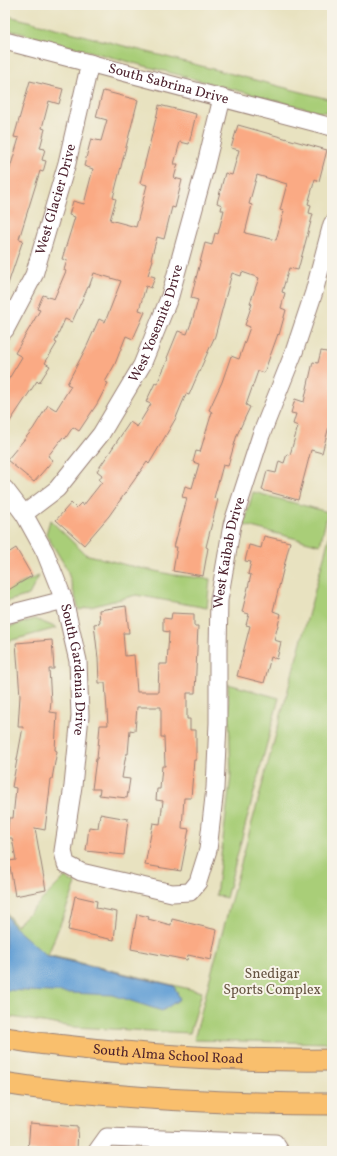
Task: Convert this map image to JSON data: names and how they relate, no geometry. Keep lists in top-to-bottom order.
{
  "streets": {
    "main road": ["South Alma School Road"],
    "street": [
      "South Sabrina Drive",
      "West Glacier Drive",
      "West Yosemite Drive",
      "West Kaibab Drive",
      "South Gardenia Drive"
    ]
  },
  "crossings": [
    ["South Sabrina Drive", "West Glacier Drive"],
    ["South Sabrina Drive", "West Yosemite Drive"],
    ["West Yosemite Drive", "South Gardenia Drive"],
    ["West Kaibab Drive", "South Gardenia Drive"]
  ],
  "parks": ["Snedigar Sports Complex"]
}
